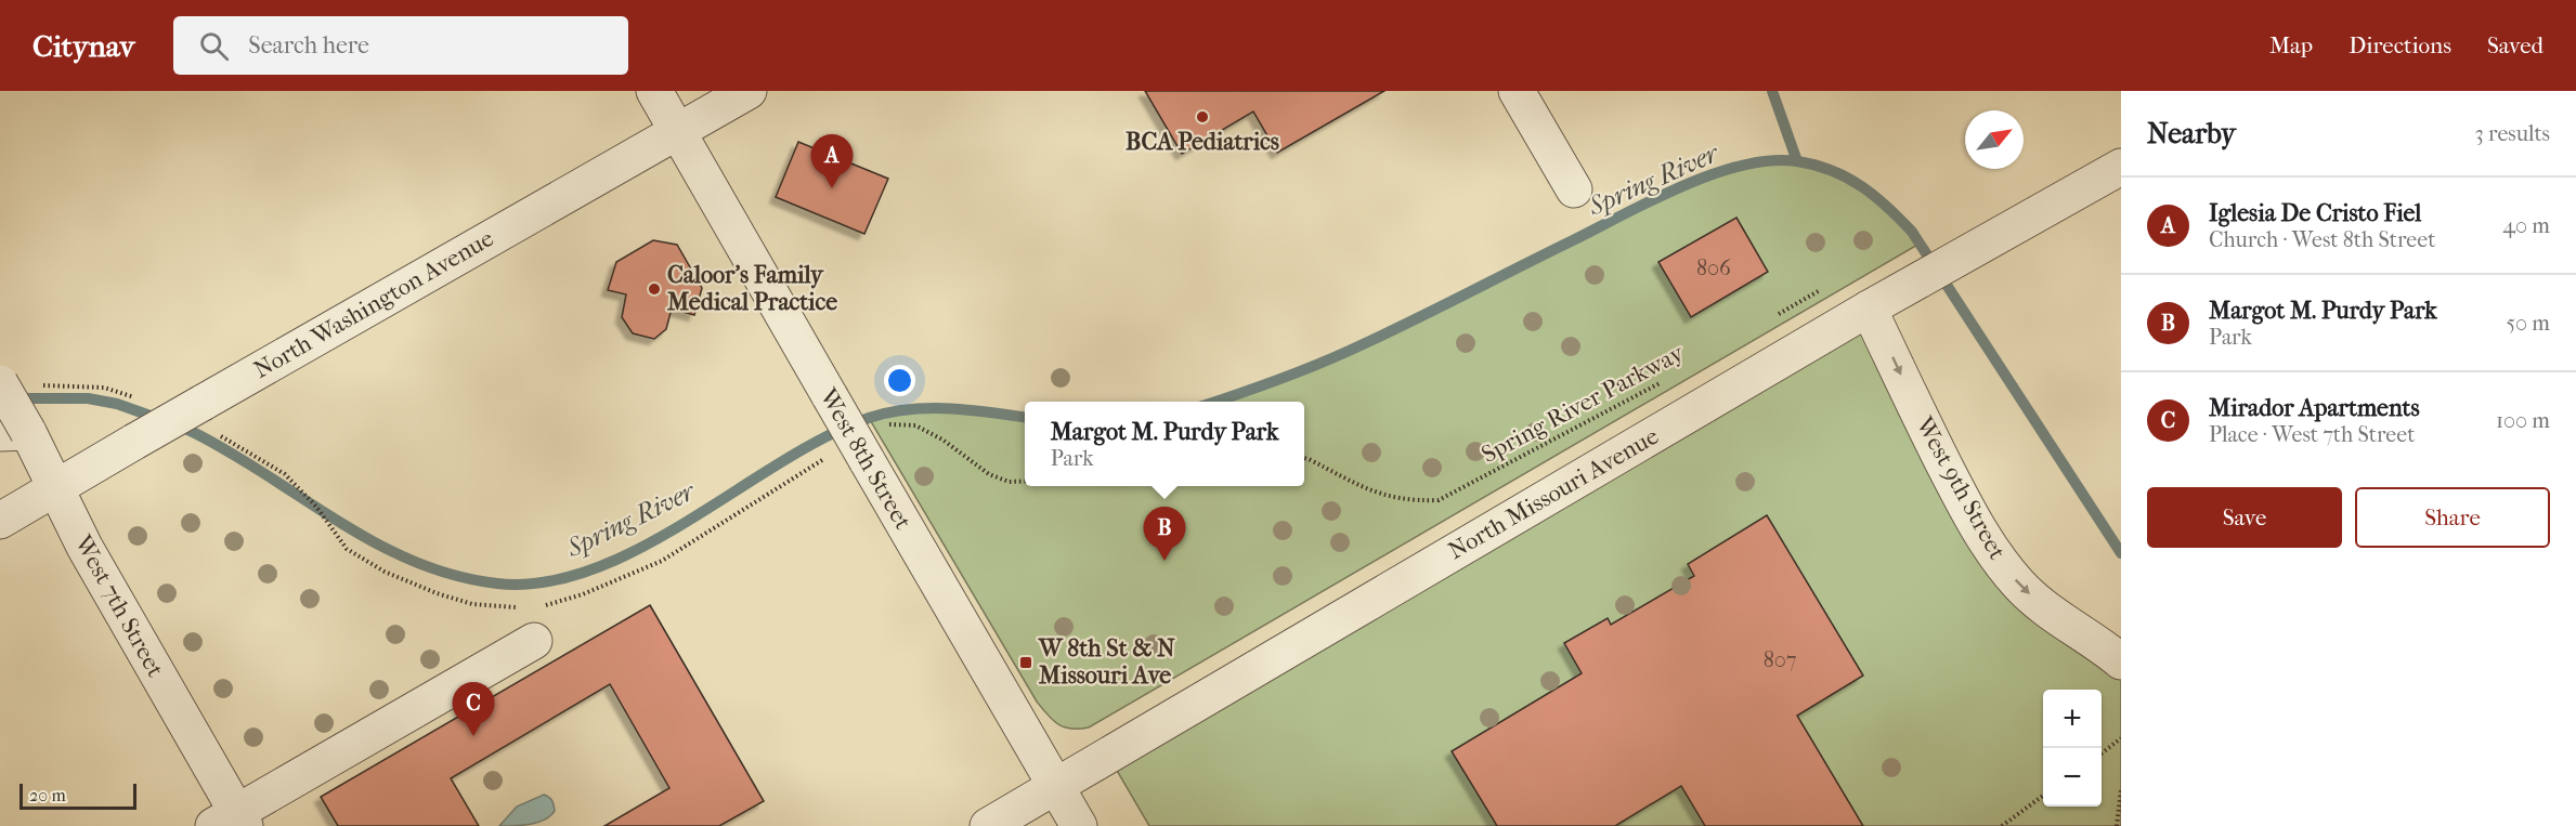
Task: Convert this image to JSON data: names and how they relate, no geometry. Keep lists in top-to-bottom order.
{
  "streets": {
    "street": [
      "North Washington Avenue",
      "West 8th Street",
      "West 9th Street",
      "North Missouri Avenue",
      "West 7th Street"
    ],
    "path": ["Spring River Parkway"]
  },
  "crossings": [
    ["North Washington Avenue", "West 8th Street"],
    ["North Washington Avenue", "West 7th Street"],
    ["West 8th Street", "North Missouri Avenue"],
    ["West 9th Street", "North Missouri Avenue"]
  ],
  "one_way": ["West 9th Street"],
  "water": ["Spring River"],
  "places": {
    "other": ["BCA Pediatrics", "Caloor's Family Medical Practice"],
    "transit": ["W 8th St & N Missouri Ave"]
  },
  "house_numbers": ["806", "807"],
  "scale_bar": "20 m",
  "north": "top right",
  "page": {
    "header": "Citynav",
    "search": "Search here",
    "nav": ["Map", "Directions", "Saved"],
    "heading": ["Nearby", "3 results"],
    "pins": ["A", "B", "C"],
    "list": [
      {
        "mark": "A",
        "name": "Iglesia De Cristo Fiel",
        "note": "Church · West 8th Street",
        "value": "40 m"
      },
      {
        "mark": "B",
        "name": "Margot M. Purdy Park",
        "note": "Park",
        "value": "50 m"
      },
      {
        "mark": "C",
        "name": "Mirador Apartments",
        "note": "Place · West 7th Street",
        "value": "100 m"
      }
    ],
    "popup": ["Margot M. Purdy Park", "Park"],
    "buttons": ["Save", "Share"],
    "map_buttons": ["+", "−"],
    "scale": "20 m"
  }
}
